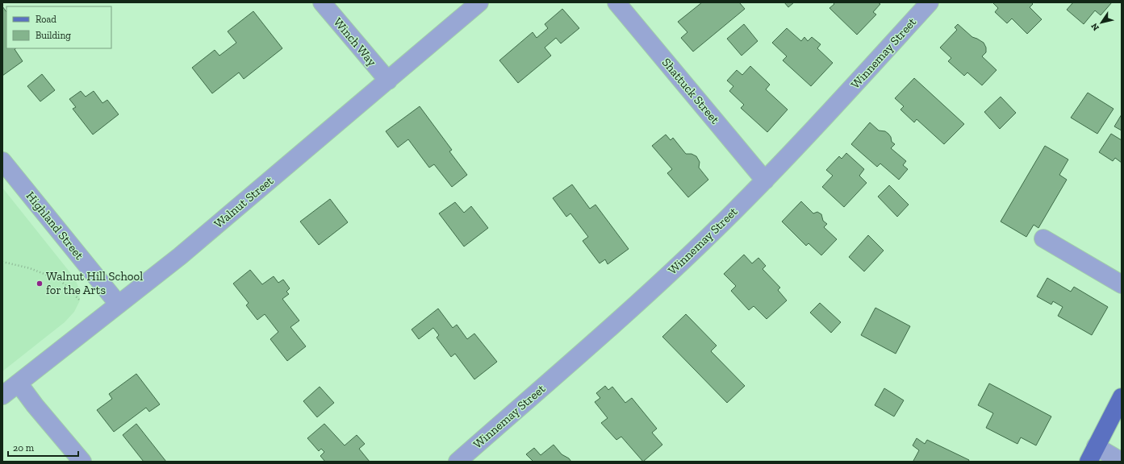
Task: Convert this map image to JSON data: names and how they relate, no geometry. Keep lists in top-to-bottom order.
{
  "streets": {
    "street": [
      "Winch Way",
      "Winnemay Street",
      "Shattuck Street",
      "Walnut Street",
      "Highland Street"
    ]
  },
  "crossings": [
    ["Winch Way", "Walnut Street"],
    ["Winnemay Street", "Shattuck Street"],
    ["Walnut Street", "Highland Street"]
  ],
  "places": ["Walnut Hill School for the Arts"],
  "legend": ["Road", "Building"],
  "scale_bar": "20 m",
  "north": "bottom left"
}
